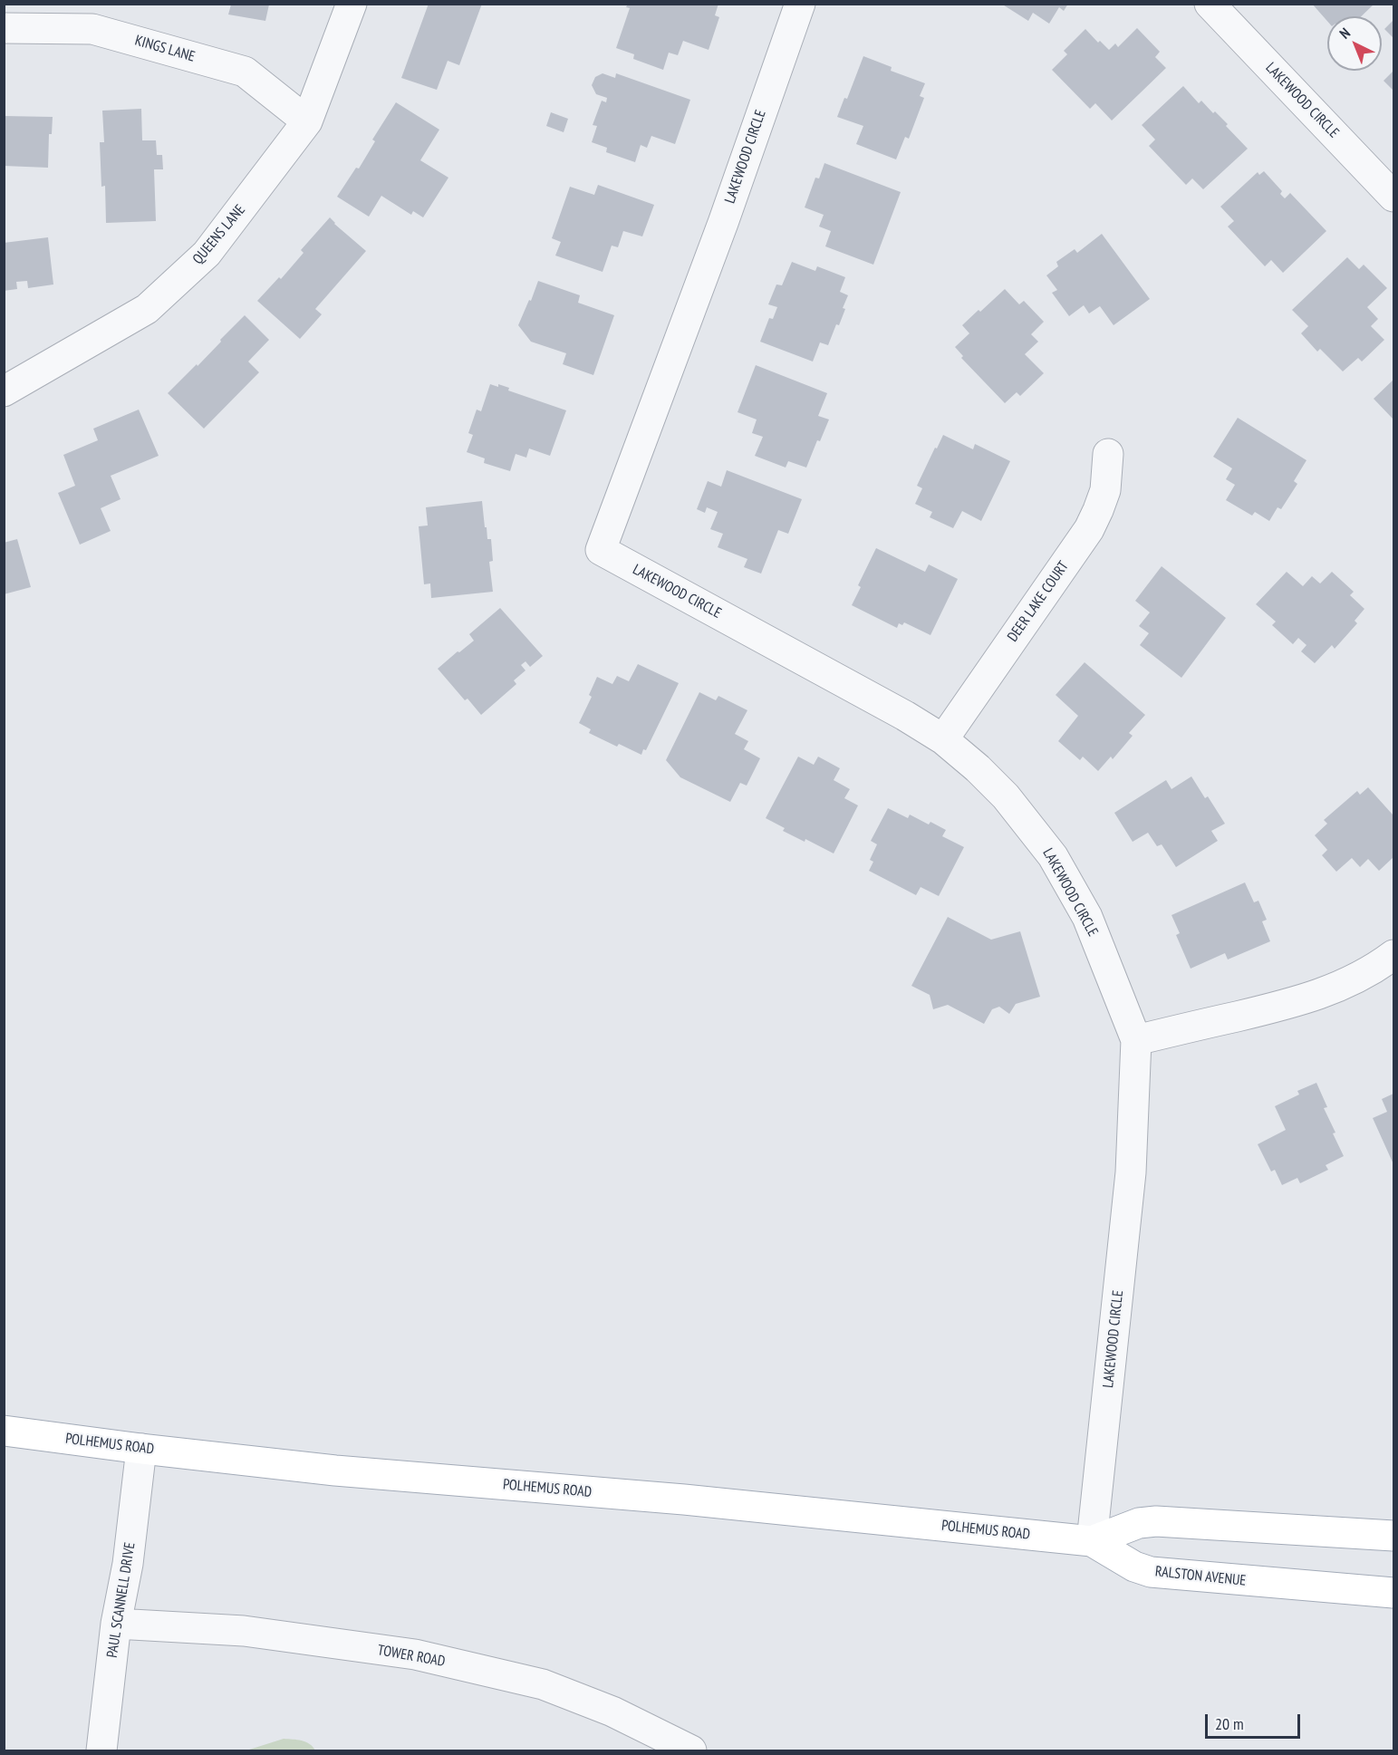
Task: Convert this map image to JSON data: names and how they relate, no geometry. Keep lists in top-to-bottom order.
{
  "streets": {
    "main road": ["POLHEMUS ROAD", "RALSTON AVENUE"],
    "street": [
      "KINGS LANE",
      "LAKEWOOD CIRCLE",
      "QUEENS LANE",
      "DEER LAKE COURT",
      "PAUL SCANNELL DRIVE",
      "TOWER ROAD"
    ]
  },
  "crossings": [
    ["KINGS LANE", "QUEENS LANE"],
    ["LAKEWOOD CIRCLE", "DEER LAKE COURT"],
    ["LAKEWOOD CIRCLE", "POLHEMUS ROAD"],
    ["LAKEWOOD CIRCLE", "RALSTON AVENUE"],
    ["POLHEMUS ROAD", "RALSTON AVENUE"],
    ["POLHEMUS ROAD", "PAUL SCANNELL DRIVE"],
    ["PAUL SCANNELL DRIVE", "TOWER ROAD"]
  ],
  "scale_bar": "20 m",
  "north": "top left"
}
